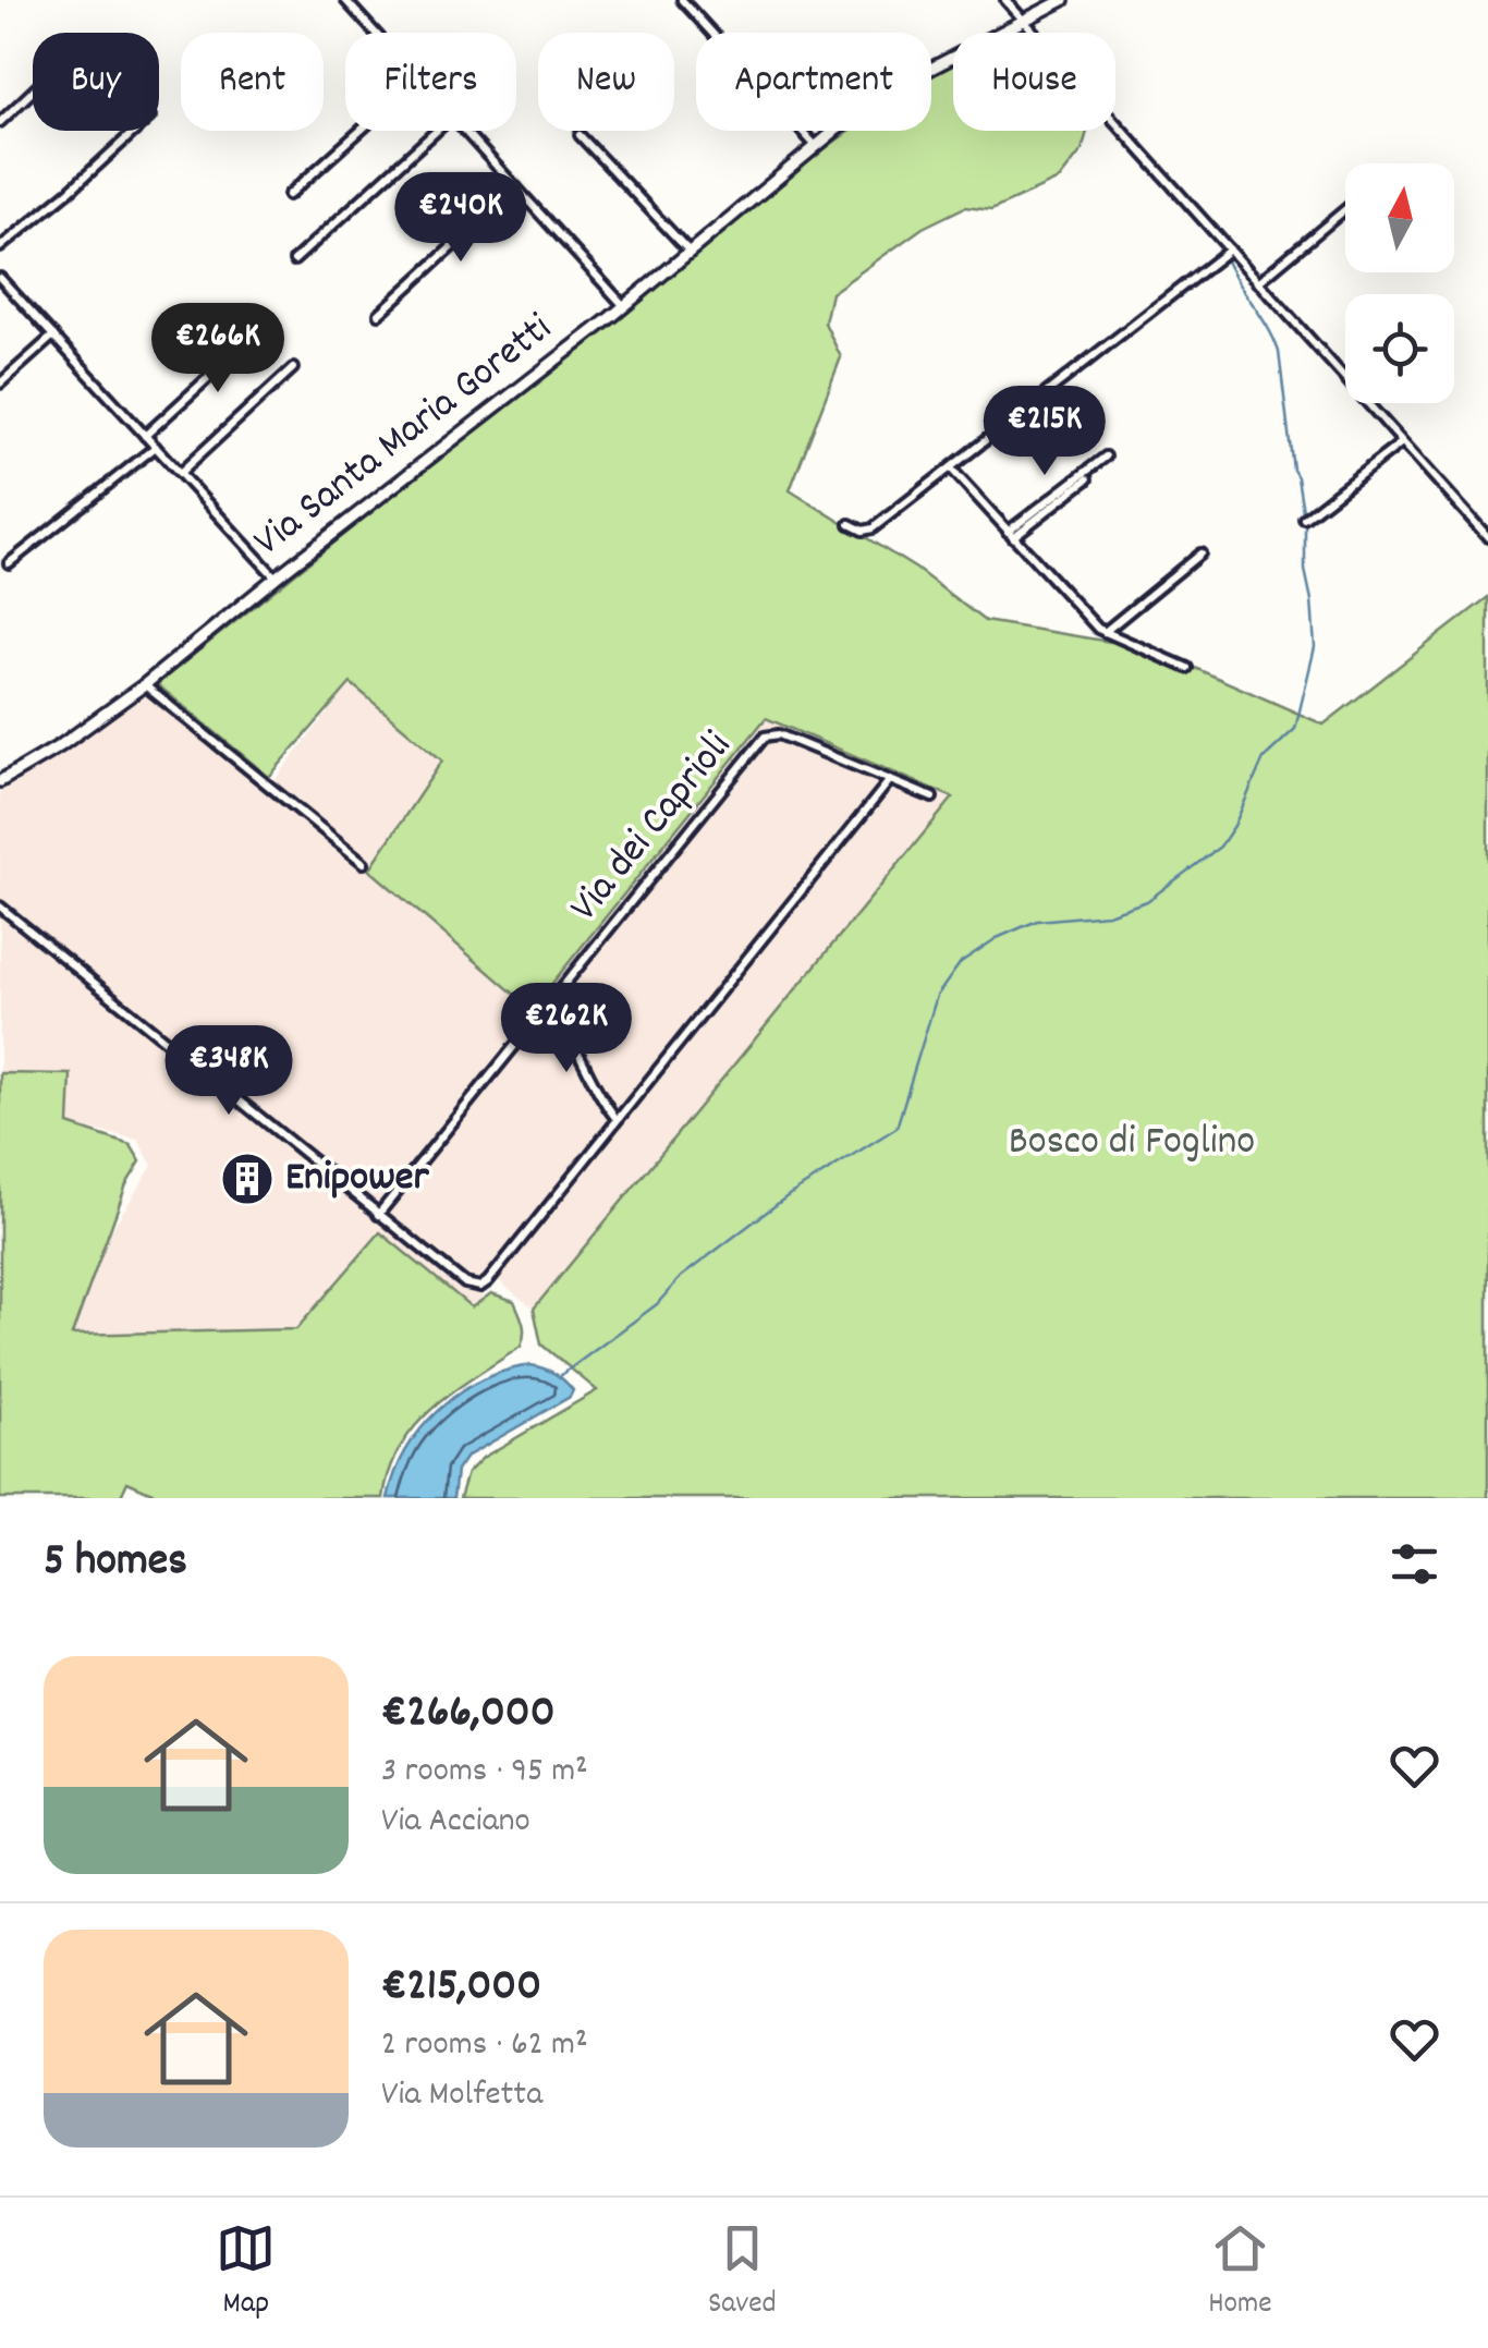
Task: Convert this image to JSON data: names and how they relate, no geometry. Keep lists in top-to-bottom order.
{
  "streets": {
    "main road": ["Via Santa Maria Goretti"],
    "street": ["Via dei Caprioli"]
  },
  "parks": ["Bosco di Foglino"],
  "places": {
    "building": ["Enipower"]
  },
  "north": "top",
  "page": {
    "chip": [
      "Buy",
      "Rent",
      "Filters",
      "New",
      "Apartment",
      "House"
    ],
    "price": [
      "€240K",
      "€266K",
      "€215K",
      "€262K",
      "€348K"
    ],
    "heading": "5 homes",
    "list": [
      {
        "name": "€266,000",
        "note": "3 rooms · 95 m² · Via Acciano"
      },
      {
        "name": "€215,000",
        "note": "2 rooms · 62 m² · Via Molfetta"
      }
    ],
    "tabs": ["Map", "Saved", "Home"]
  }
}
